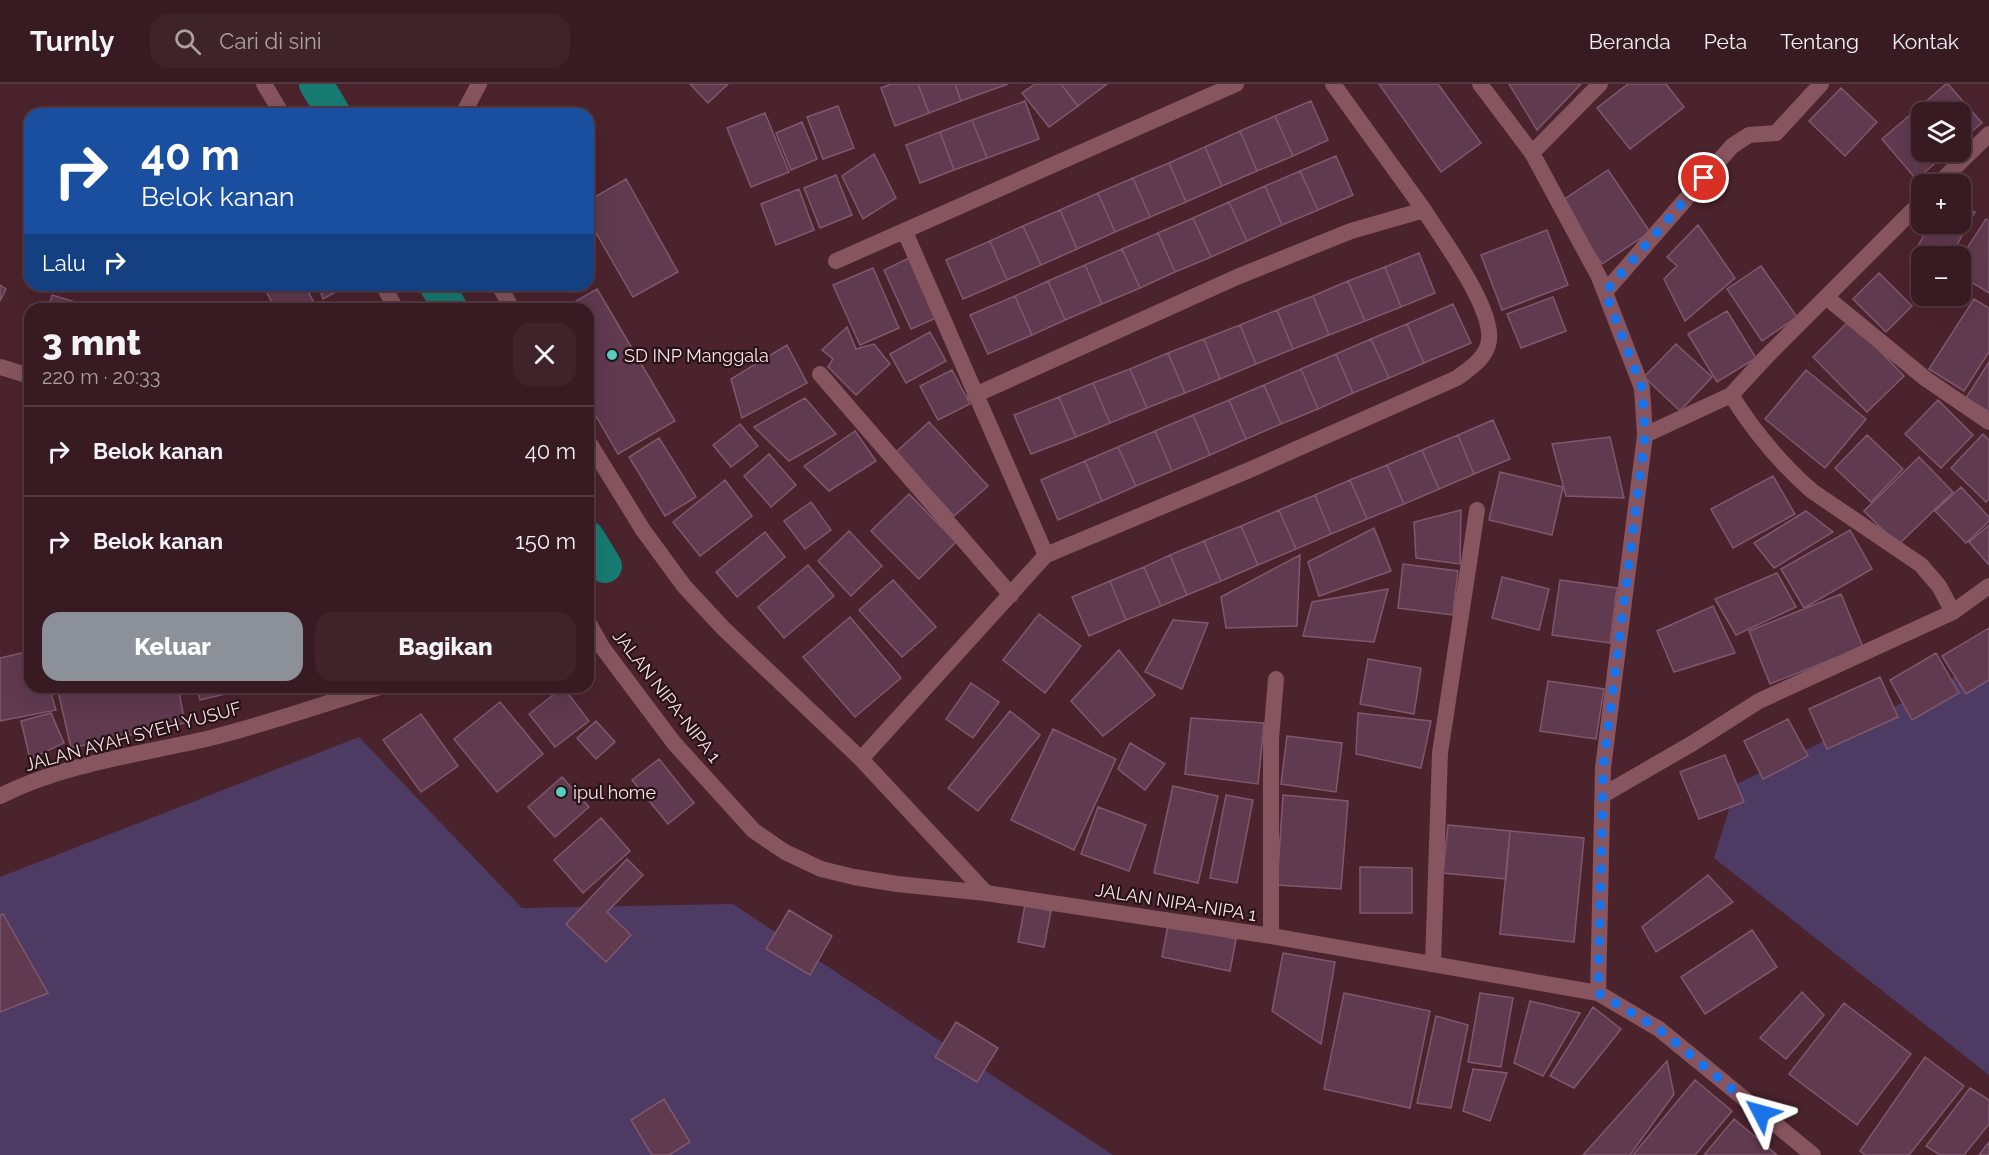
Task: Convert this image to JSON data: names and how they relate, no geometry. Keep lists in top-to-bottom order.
{
  "streets": {
    "street": ["JALAN NIPA-NIPA 1", "JALAN AYAH SYEH YUSUF"]
  },
  "places": ["SD INP Manggala", "ipul home"],
  "page": {
    "header": "Turnly",
    "search": "Cari di sini",
    "nav": [
      "Beranda",
      "Peta",
      "Tentang",
      "Kontak"
    ],
    "map_buttons": ["+", "−"],
    "turn": ["40 m", "Belok kanan"],
    "then": "Lalu",
    "heading": ["3 mnt", "220 m · 20:33"],
    "list": [
      {
        "name": "Belok kanan",
        "value": "40 m"
      },
      {
        "name": "Belok kanan",
        "value": "150 m"
      }
    ],
    "buttons": ["Keluar", "Bagikan"]
  }
}
